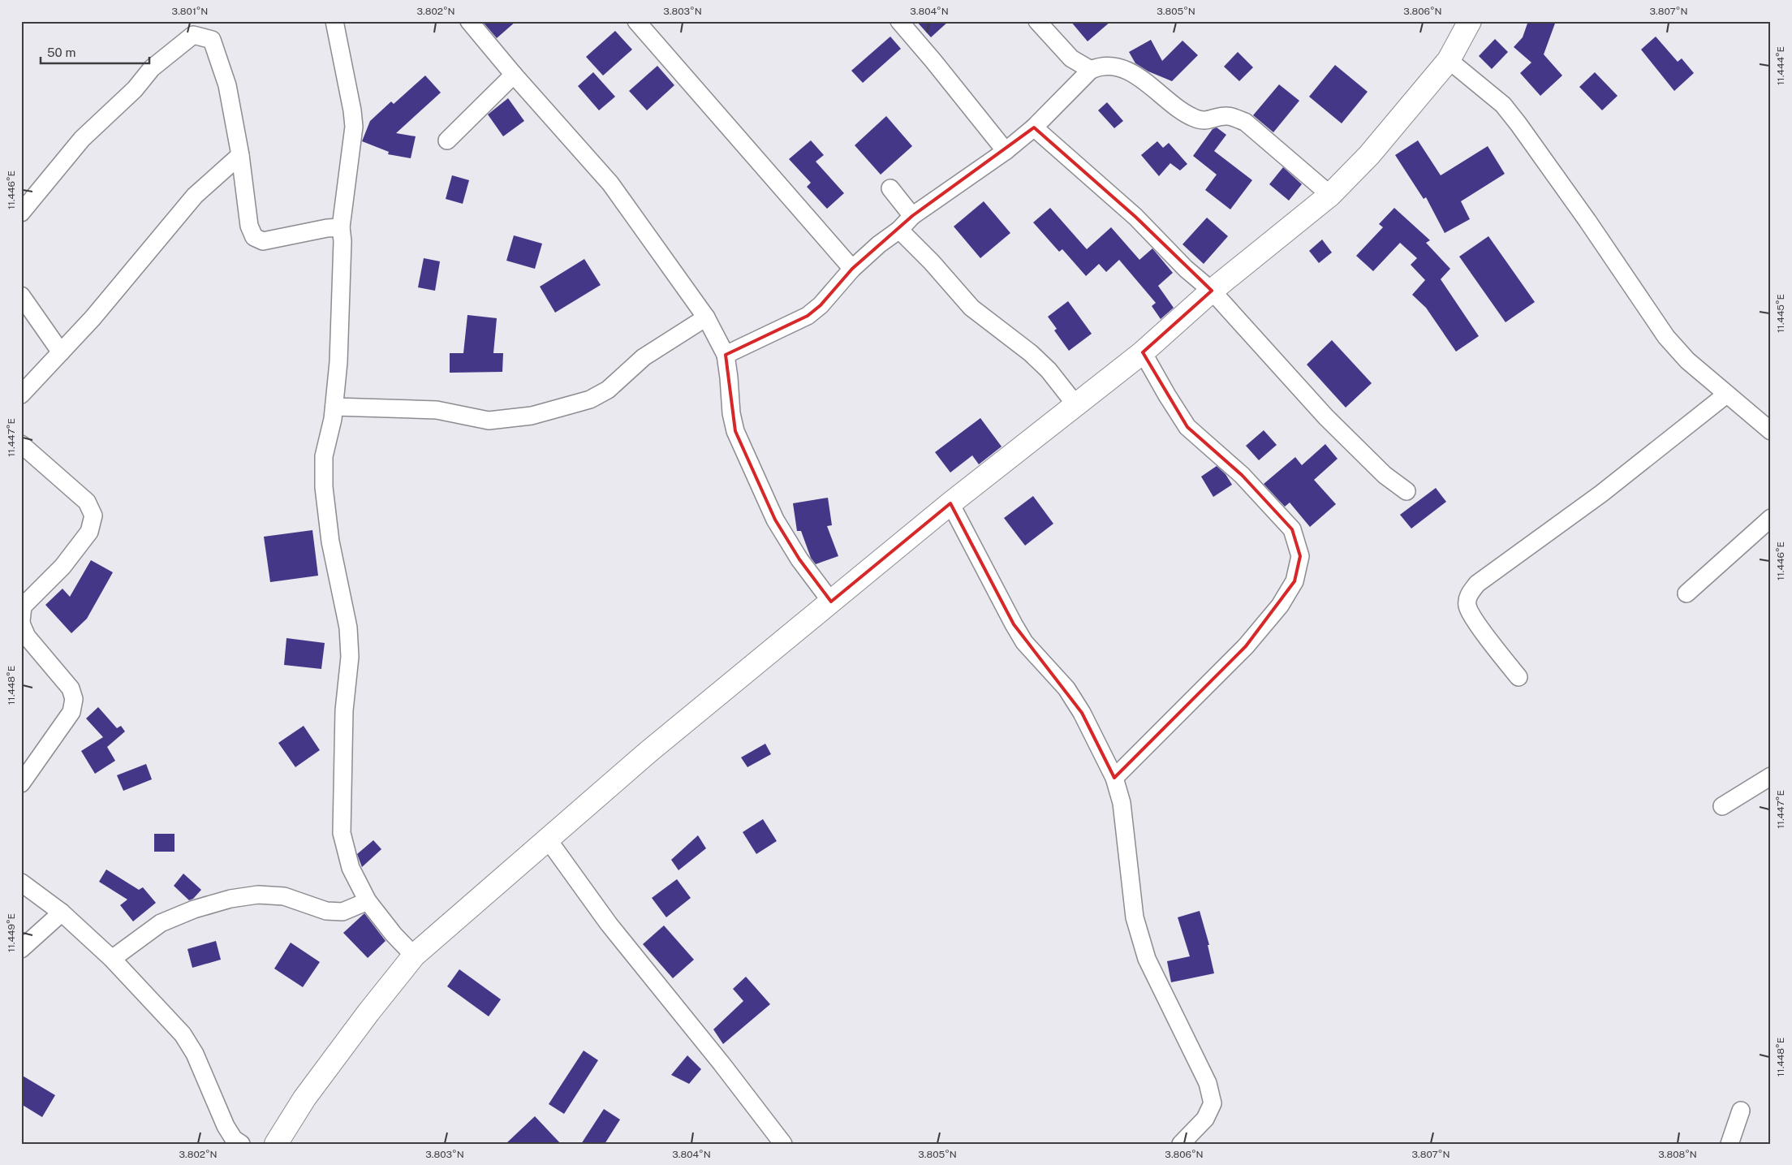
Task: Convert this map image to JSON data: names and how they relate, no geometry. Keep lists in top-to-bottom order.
{
  "scale_bar": "50 m",
  "coordinates": [
    "3.801°N",
    "3.802°N",
    "3.803°N",
    "3.804°N",
    "3.805°N",
    "3.806°N",
    "3.807°N",
    "11.444°E",
    "11.446°E",
    "11.445°E",
    "11.447°E",
    "11.448°E",
    "11.449°E",
    "3.808°N"
  ]
}
